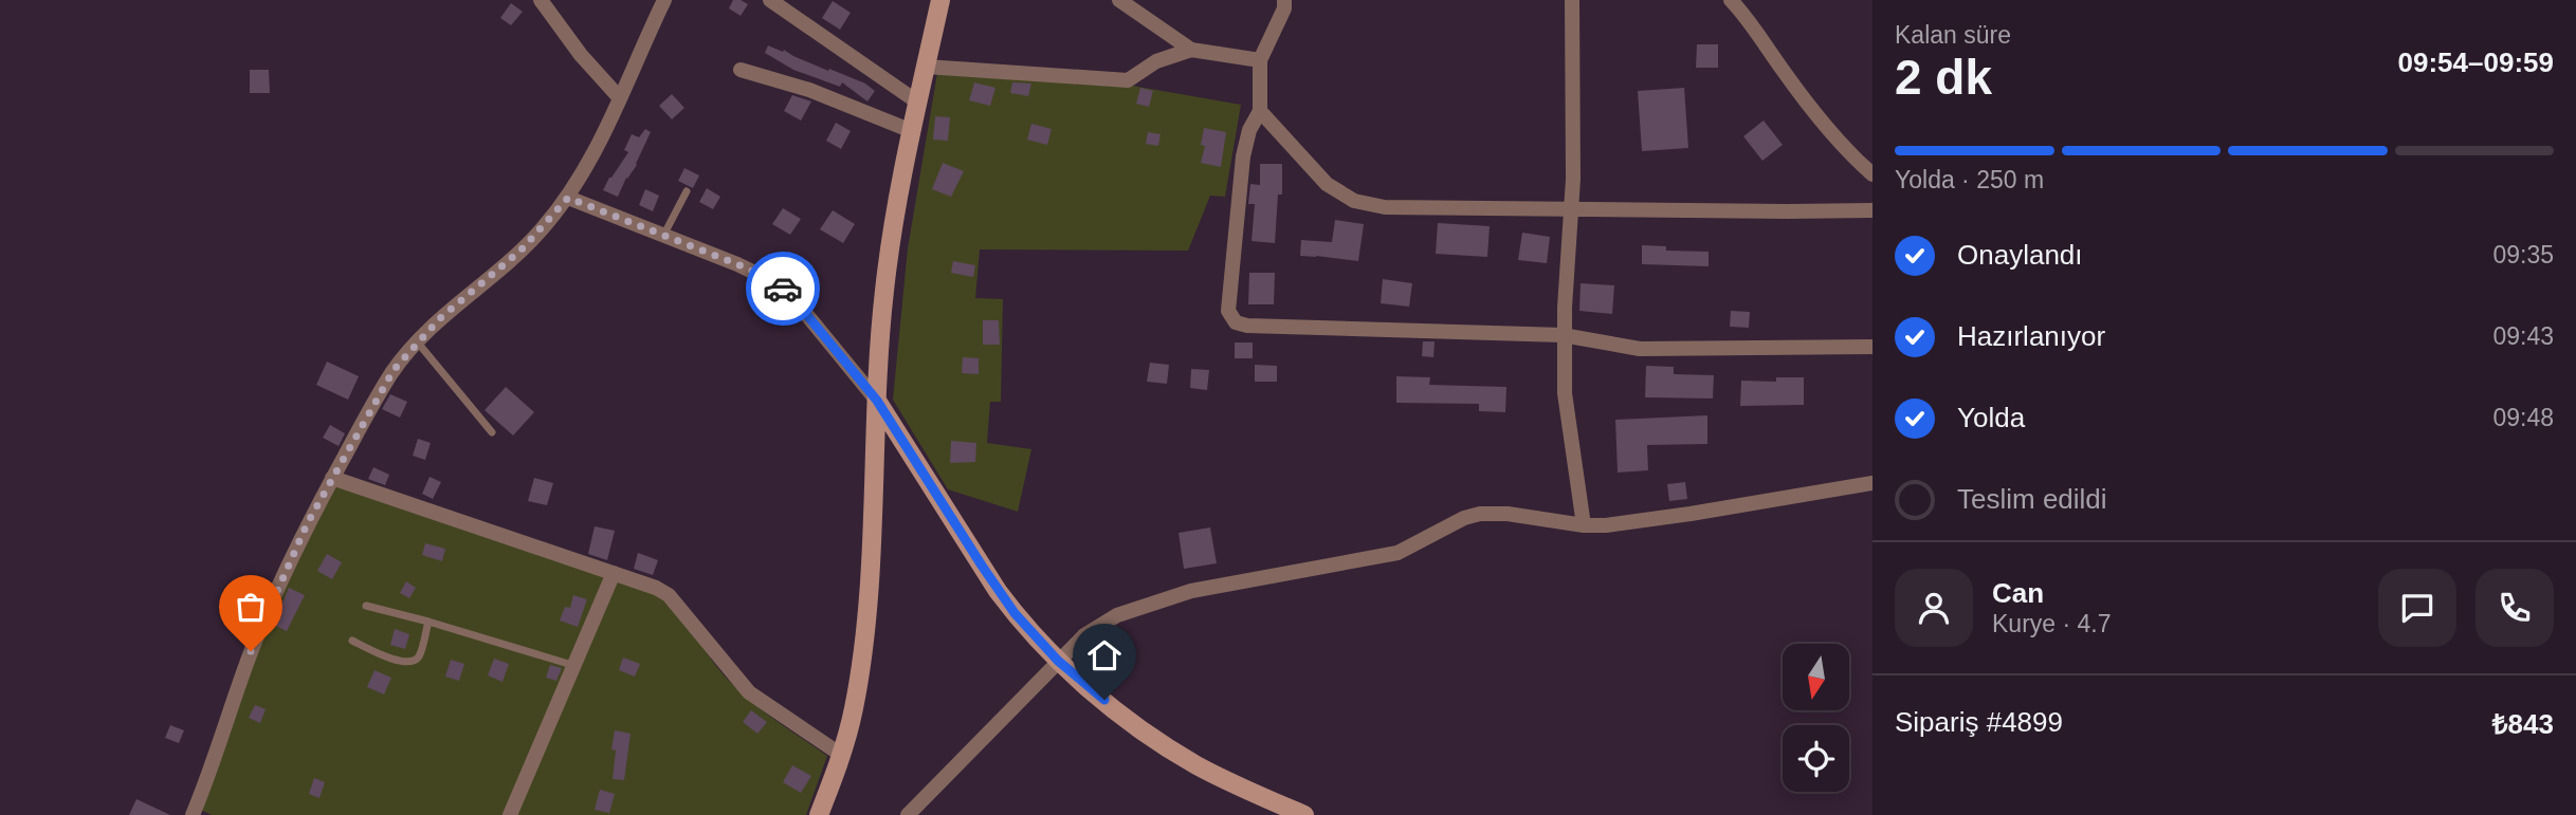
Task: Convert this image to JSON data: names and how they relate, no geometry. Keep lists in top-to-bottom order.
{
  "north": "bottom",
  "page": {
    "heading": ["2 dk", "Kalan süre", "09:54–09:59"],
    "panel": [
      "Can",
      "Kurye · 4.7",
      "Sipariş #4899",
      "₺843"
    ],
    "bar": "Yolda · 250 m",
    "list": [
      ["Onaylandı", "09:35"],
      ["Hazırlanıyor", "09:43"],
      ["Yolda", "09:48"],
      "Teslim edildi"
    ]
  }
}
